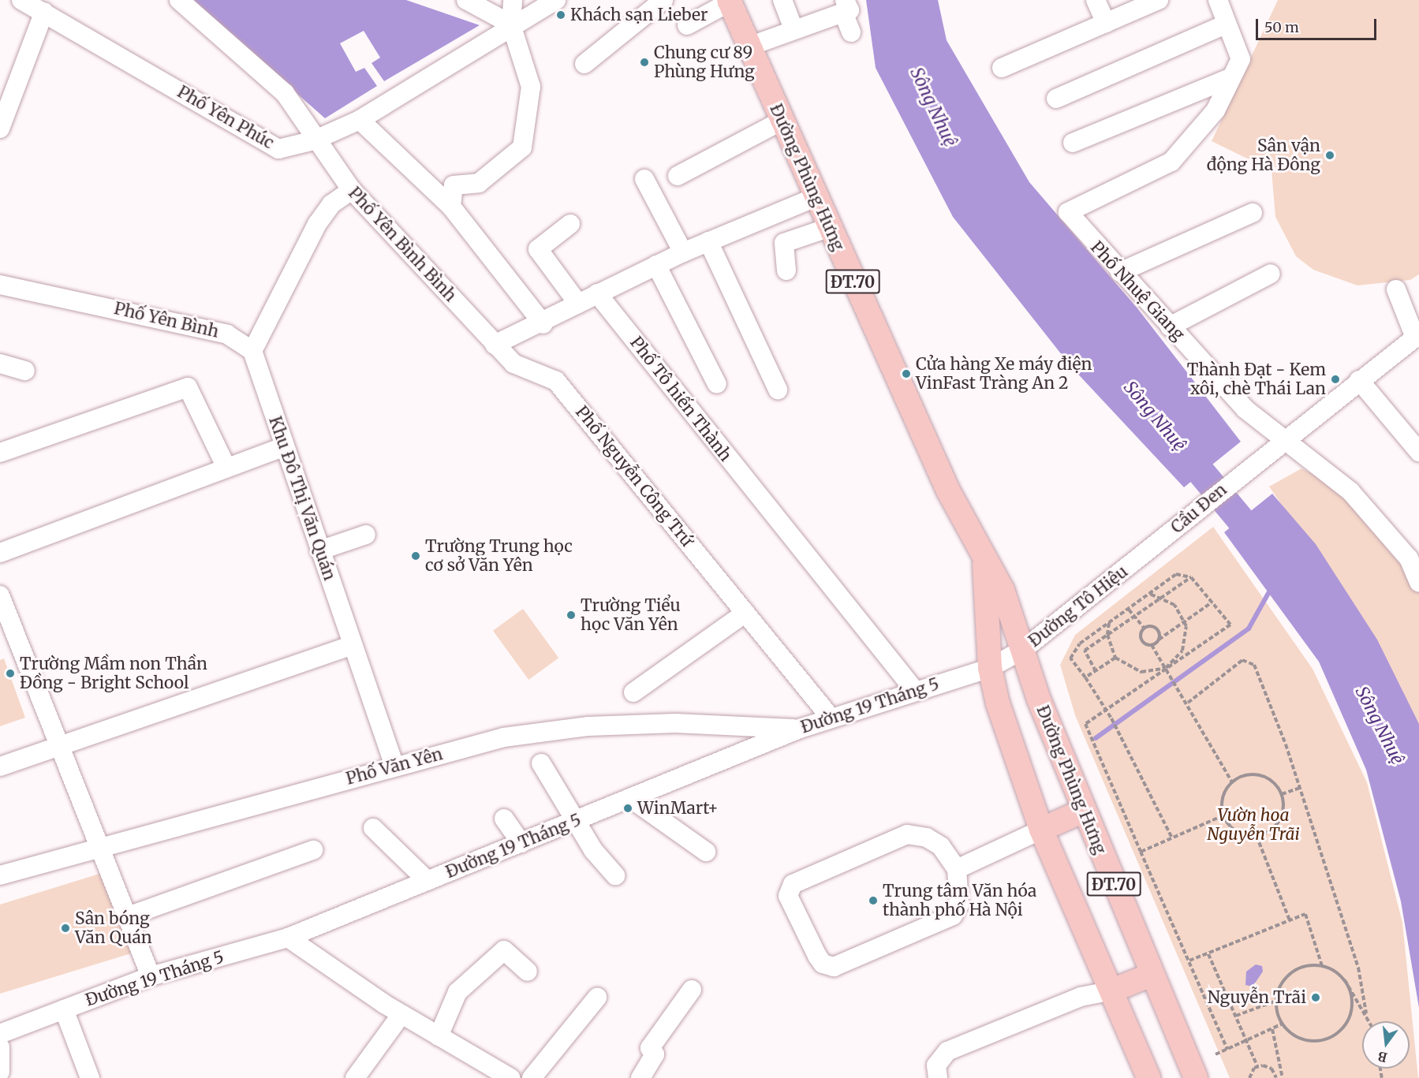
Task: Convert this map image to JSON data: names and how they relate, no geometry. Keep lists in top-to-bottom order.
{
  "streets": {
    "main road": ["Đường Phùng Hưng", "ĐT.70"],
    "street": [
      "Phố Yên Phúc",
      "Phố Yên Bình Bình",
      "Phố Nhuệ Giang",
      "Phố Yên Bình",
      "Phố Tô hiến Thành",
      "Phố Nguyễn Công Trứ",
      "Khu Đô Thị Văn Quán",
      "Cầu Đen",
      "Đường Tô Hiệu",
      "Đường 19 Tháng 5",
      "Phố Văn Yên"
    ]
  },
  "crossings": [
    ["Phố Yên Phúc", "Phố Yên Bình Bình"],
    ["Đường Phùng Hưng", "Đường Tô Hiệu"],
    ["Đường Phùng Hưng", "Đường 19 Tháng 5"],
    ["Phố Yên Bình Bình", "Phố Nguyễn Công Trứ"],
    ["Phố Nhuệ Giang", "Cầu Đen"],
    ["Phố Yên Bình", "Khu Đô Thị Văn Quán"],
    ["Phố Tô hiến Thành", "Đường 19 Tháng 5"],
    ["Phố Nguyễn Công Trứ", "Đường 19 Tháng 5"],
    ["Khu Đô Thị Văn Quán", "Phố Văn Yên"],
    ["Cầu Đen", "Đường Tô Hiệu"],
    ["Đường Tô Hiệu", "Đường 19 Tháng 5"],
    ["Đường 19 Tháng 5", "Phố Văn Yên"]
  ],
  "water": ["Sông Nhuệ"],
  "parks": ["Vườn hoa Nguyễn Trãi"],
  "places": [
    "Khách sạn Lieber",
    "Chung cư 89 Phùng Hưng",
    "Sân vận động Hà Đông",
    "Cửa hàng Xe máy điện VinFast Tràng An 2",
    "Thành Đạt - Kem xôi, chè Thái Lan",
    "Trường Trung học cơ sở Văn Yên",
    "Trường Tiểu học Văn Yên",
    "Trường Mầm non Thần Đồng - Bright School",
    "WinMart+",
    "Trung tâm Văn hóa thành phố Hà Nội",
    "Sân bóng Văn Quán",
    "Nguyễn Trãi"
  ],
  "scale_bar": "50 m",
  "north": "bottom"
}
